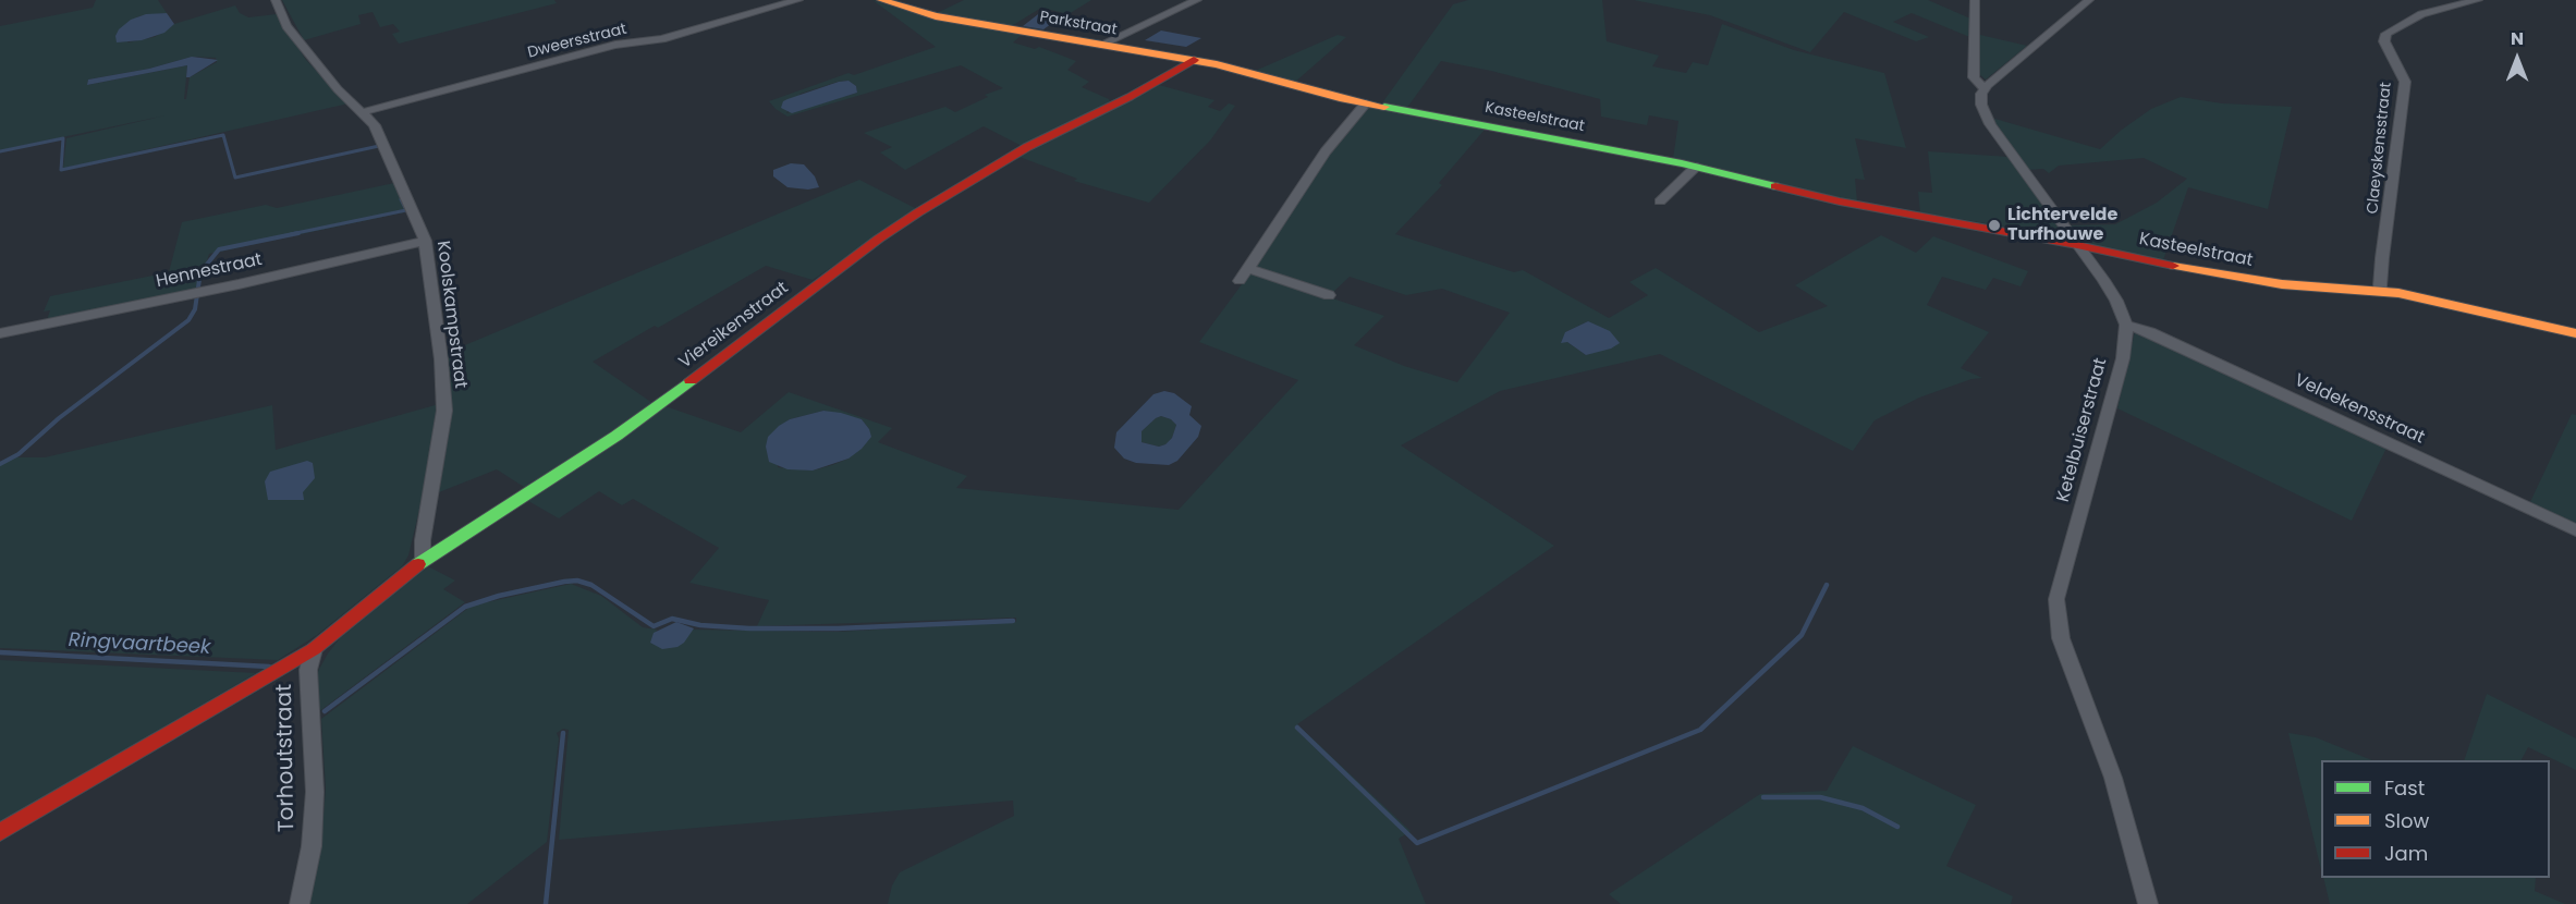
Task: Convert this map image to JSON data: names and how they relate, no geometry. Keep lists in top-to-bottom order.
{
  "streets": {
    "street": [
      "Parkstraat",
      "Dweersstraat",
      "Kasteelstraat",
      "Claeyskensstraat",
      "Hennestraat",
      "Koolskampstraat",
      "Viereikenstraat",
      "Veldekensstraat",
      "Ketelbuiserstraat",
      "Torhoutstraat"
    ]
  },
  "crossings": [
    ["Parkstraat", "Kasteelstraat"],
    ["Parkstraat", "Viereikenstraat"],
    ["Dweersstraat", "Koolskampstraat"],
    ["Kasteelstraat", "Claeyskensstraat"],
    ["Kasteelstraat", "Viereikenstraat"],
    ["Hennestraat", "Koolskampstraat"],
    ["Koolskampstraat", "Viereikenstraat"],
    ["Viereikenstraat", "Torhoutstraat"],
    ["Veldekensstraat", "Ketelbuiserstraat"]
  ],
  "water": ["Ringvaartbeek"],
  "places": ["Lichtervelde Turfhouwe"],
  "legend": ["Fast", "Slow", "Jam"],
  "north": "top"
}
